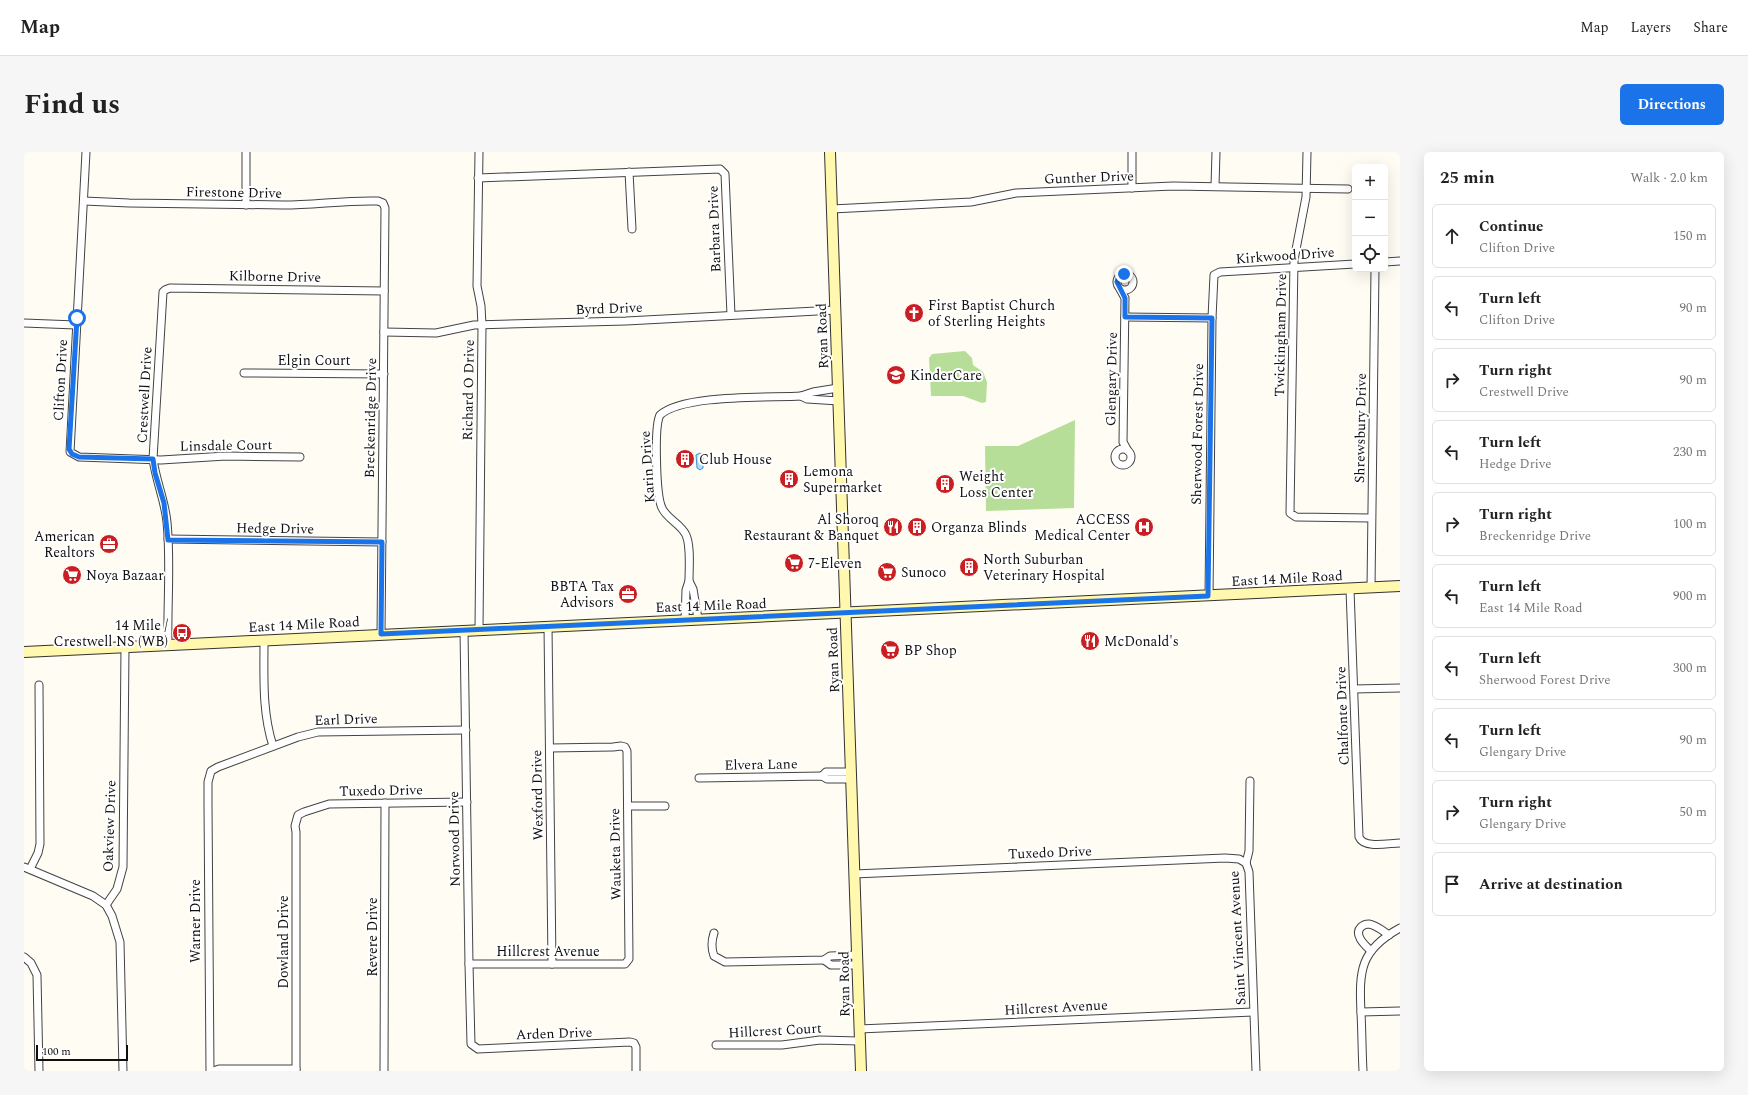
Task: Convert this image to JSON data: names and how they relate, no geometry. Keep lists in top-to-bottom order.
{
  "streets": {
    "main road": ["Ryan Road", "East 14 Mile Road"],
    "street": [
      "Gunther Drive",
      "Firestone Drive",
      "Barbara Drive",
      "Kirkwood Drive",
      "Kilborne Drive",
      "Byrd Drive",
      "Twickingham Drive",
      "Elgin Court",
      "Glengary Drive",
      "Clifton Drive",
      "Richard O Drive",
      "Crestwell Drive",
      "Breckenridge Drive",
      "Shrewsbury Drive",
      "Sherwood Forest Drive",
      "Linsdale Court",
      "Karin Drive",
      "Hedge Drive",
      "Chalfonte Drive",
      "Earl Drive",
      "Elvera Lane",
      "Tuxedo Drive",
      "Wexford Drive",
      "Oakview Drive",
      "Norwood Drive",
      "Wauketa Drive",
      "Warner Drive",
      "Revere Drive",
      "Saint Vincent Avenue",
      "Dowland Drive",
      "Hillcrest Avenue",
      "Hillcrest Court",
      "Arden Drive"
    ]
  },
  "crossings": [
    ["Gunther Drive", "Twickingham Drive"],
    ["Gunther Drive", "Ryan Road"],
    ["Firestone Drive", "Clifton Drive"],
    ["Firestone Drive", "Breckenridge Drive"],
    ["Barbara Drive", "Byrd Drive"],
    ["Barbara Drive", "Richard O Drive"],
    ["Kirkwood Drive", "Twickingham Drive"],
    ["Kirkwood Drive", "Sherwood Forest Drive"],
    ["Kilborne Drive", "Crestwell Drive"],
    ["Kilborne Drive", "Breckenridge Drive"],
    ["Byrd Drive", "Ryan Road"],
    ["Byrd Drive", "Richard O Drive"],
    ["Byrd Drive", "Breckenridge Drive"],
    ["Twickingham Drive", "Shrewsbury Drive"],
    ["Ryan Road", "Karin Drive"],
    ["Ryan Road", "East 14 Mile Road"],
    ["Ryan Road", "Elvera Lane"],
    ["Ryan Road", "Tuxedo Drive"],
    ["Ryan Road", "Hillcrest Avenue"],
    ["Ryan Road", "Hillcrest Court"],
    ["Elgin Court", "Breckenridge Drive"],
    ["Glengary Drive", "Sherwood Forest Drive"],
    ["Clifton Drive", "Crestwell Drive"],
    ["Clifton Drive", "Linsdale Court"],
    ["Richard O Drive", "East 14 Mile Road"],
    ["Crestwell Drive", "Linsdale Court"],
    ["Crestwell Drive", "Hedge Drive"],
    ["Crestwell Drive", "East 14 Mile Road"],
    ["Breckenridge Drive", "Hedge Drive"],
    ["Breckenridge Drive", "East 14 Mile Road"],
    ["Shrewsbury Drive", "East 14 Mile Road"],
    ["Sherwood Forest Drive", "East 14 Mile Road"],
    ["Karin Drive", "East 14 Mile Road"],
    ["East 14 Mile Road", "Chalfonte Drive"],
    ["East 14 Mile Road", "Wexford Drive"],
    ["East 14 Mile Road", "Oakview Drive"],
    ["East 14 Mile Road", "Norwood Drive"],
    ["Earl Drive", "Norwood Drive"],
    ["Earl Drive", "Warner Drive"],
    ["Tuxedo Drive", "Norwood Drive"],
    ["Tuxedo Drive", "Revere Drive"],
    ["Tuxedo Drive", "Saint Vincent Avenue"],
    ["Tuxedo Drive", "Dowland Drive"],
    ["Wexford Drive", "Wauketa Drive"],
    ["Wexford Drive", "Hillcrest Avenue"],
    ["Norwood Drive", "Hillcrest Avenue"],
    ["Norwood Drive", "Arden Drive"],
    ["Wauketa Drive", "Hillcrest Avenue"],
    ["Saint Vincent Avenue", "Hillcrest Avenue"]
  ],
  "places": {
    "church": ["First Baptist Church of Sterling Heights"],
    "school or university": ["KinderCare"],
    "building": [
      "Club House",
      "Lemona Supermarket",
      "Weight Loss Center",
      "Organza Blinds",
      "North Suburban Veterinary Hospital"
    ],
    "restaurant": ["Al Shoroq Restaurant & Banquet", "McDonald's"],
    "hospital": ["ACCESS Medical Center"],
    "office": ["American Realtors", "BBTA Tax Advisors"],
    "supermarket": [
      "7-Eleven",
      "Sunoco",
      "Noya Bazaar",
      "BP Shop"
    ],
    "bus stop": ["14 Mile / Crestwell NS (WB)"]
  },
  "scale_bar": "100 m",
  "page": {
    "header": "Map",
    "nav": ["Map", "Layers", "Share"],
    "title": "Find us",
    "buttons": "Directions",
    "heading": ["25 min", "Walk · 2.0 km"],
    "map_buttons": ["+", "−"],
    "list": [
      ["Continue", "Clifton Drive", "150 m"],
      ["Turn left", "Clifton Drive", "90 m"],
      ["Turn right", "Crestwell Drive", "90 m"],
      ["Turn left", "Hedge Drive", "230 m"],
      ["Turn right", "Breckenridge Drive", "100 m"],
      ["Turn left", "East 14 Mile Road", "900 m"],
      ["Turn left", "Sherwood Forest Drive", "300 m"],
      ["Turn left", "Glengary Drive", "90 m"],
      ["Turn right", "Glengary Drive", "50 m"],
      "Arrive at destination"
    ],
    "scale": "100 m"
  }
}
